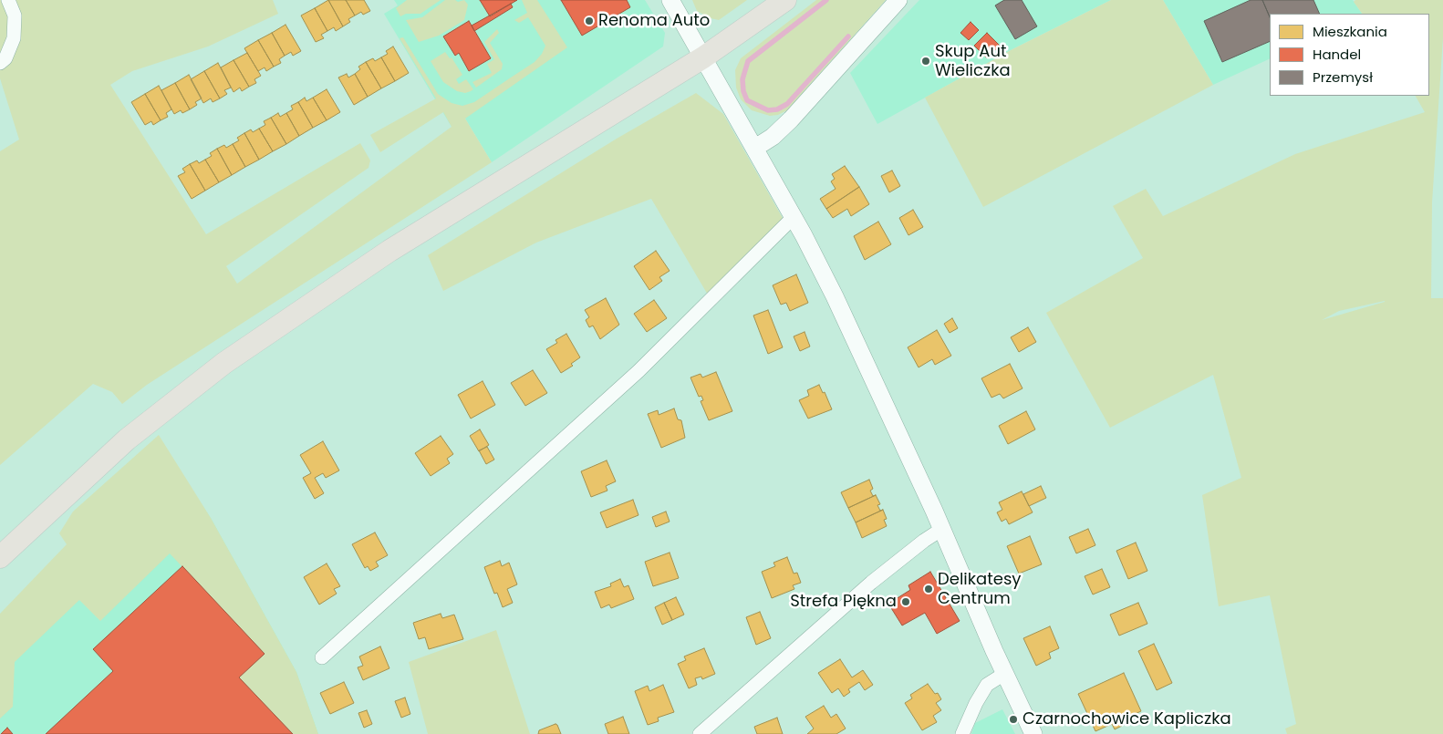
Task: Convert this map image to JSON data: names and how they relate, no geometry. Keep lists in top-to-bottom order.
{
  "places": [
    "Renoma Auto",
    "Skup Aut Wieliczka",
    "Delikatesy Centrum",
    "Strefa Piękna",
    "Czarnochowice Kapliczka"
  ],
  "legend": ["Mieszkania", "Handel", "Przemysł"]
}
